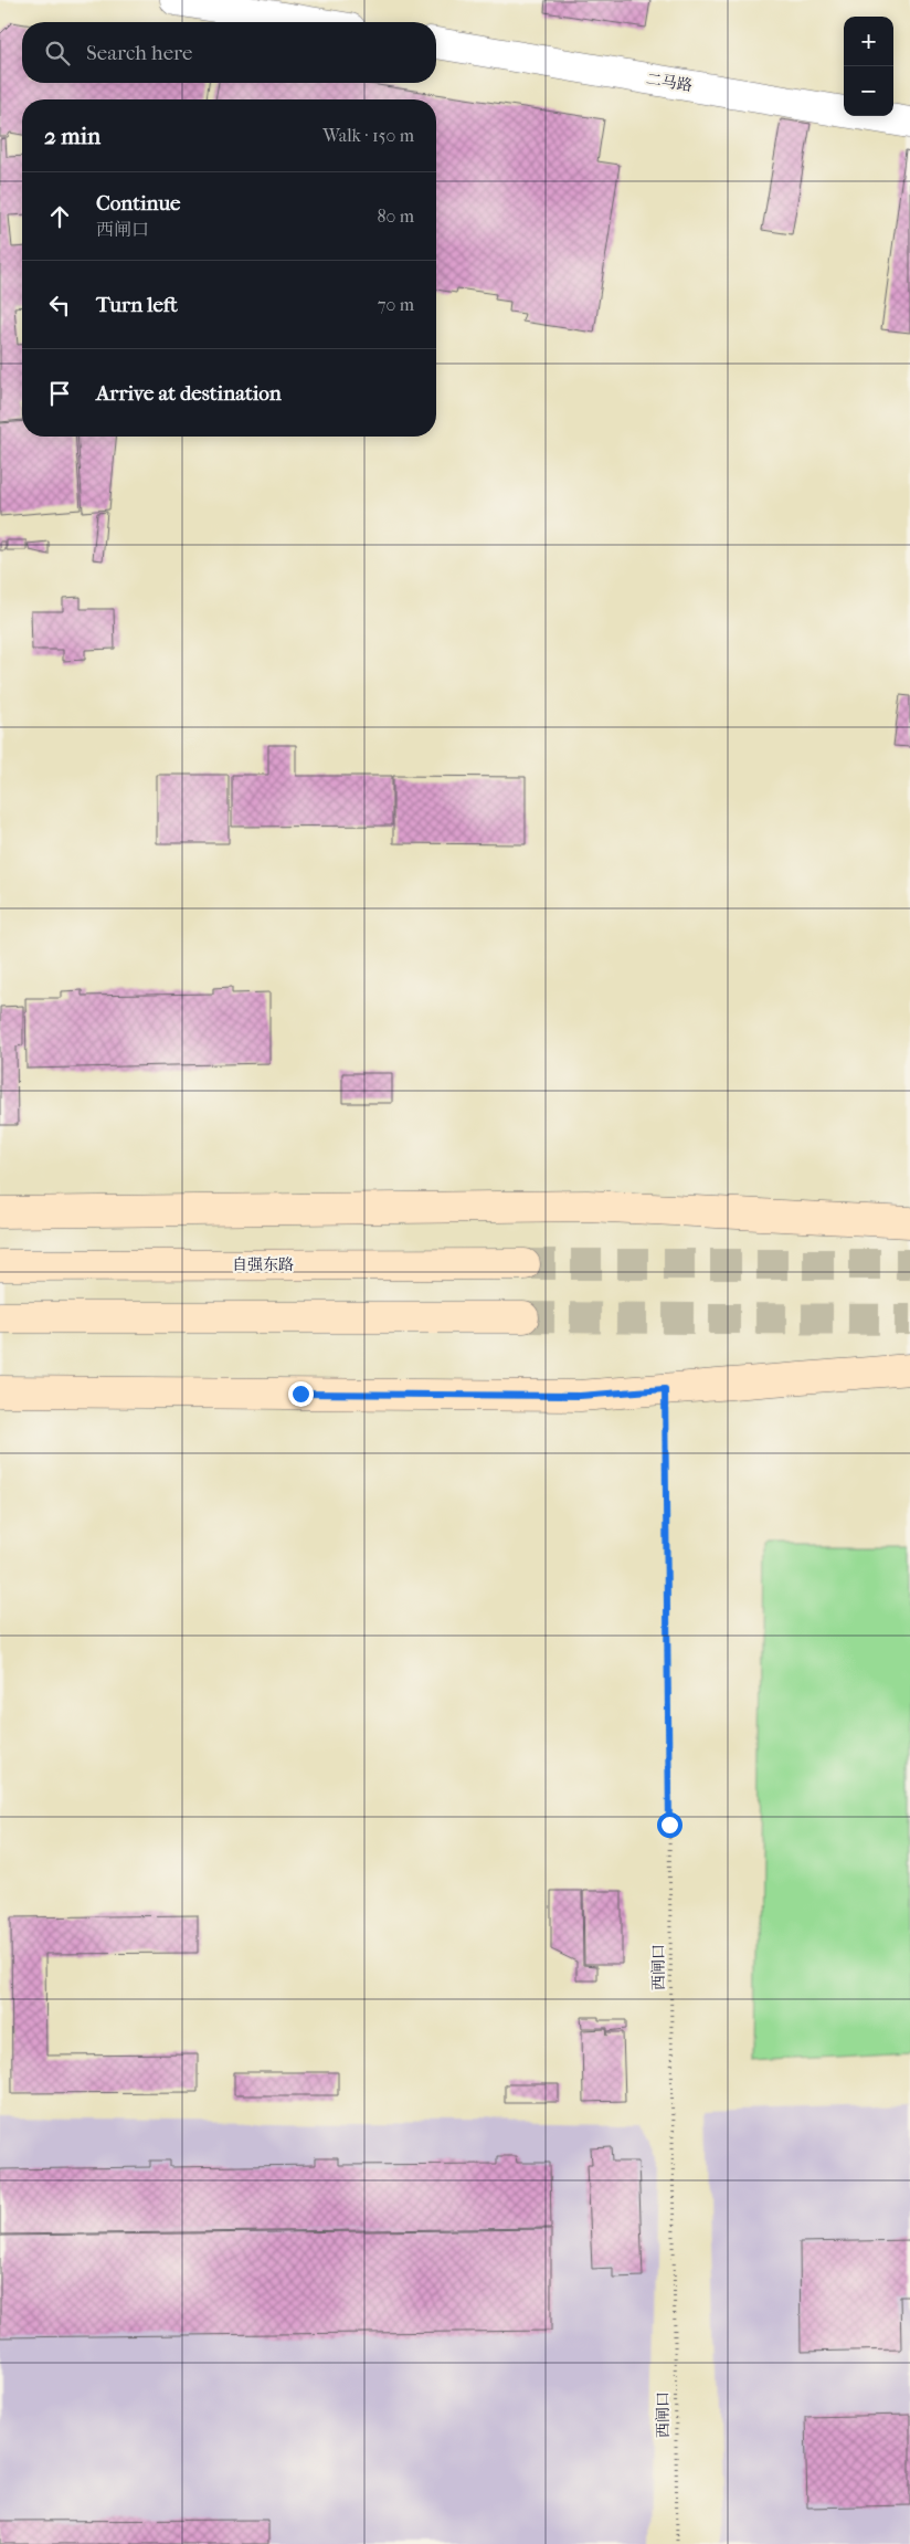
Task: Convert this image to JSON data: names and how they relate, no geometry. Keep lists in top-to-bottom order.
{
  "streets": {
    "main road": ["自强东路"],
    "street": ["二马路"],
    "path": ["西闸口"]
  },
  "page": {
    "map_buttons": ["+", "−"],
    "search": "Search here",
    "heading": ["2 min", "Walk · 150 m"],
    "list": [
      ["Continue", "西闸口", "80 m"],
      ["Turn left", "70 m"],
      "Arrive at destination"
    ]
  }
}
